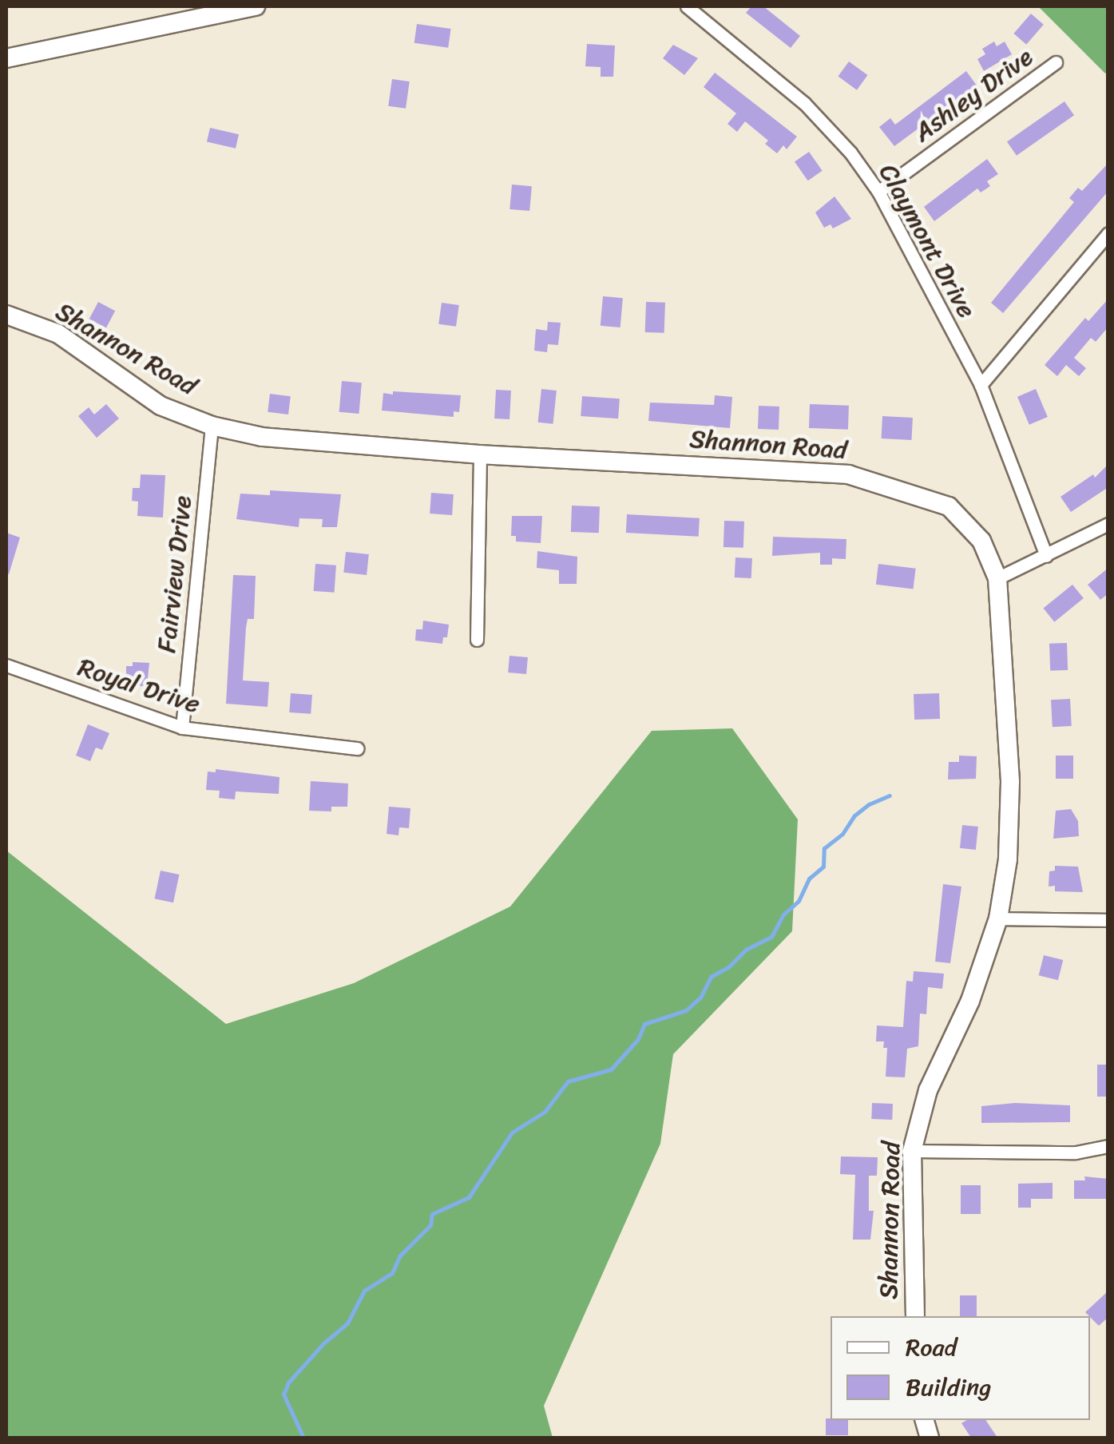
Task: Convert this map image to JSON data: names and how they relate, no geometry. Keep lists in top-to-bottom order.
{
  "streets": {
    "street": [
      "Ashley Drive",
      "Claymont Drive",
      "Shannon Road",
      "Fairview Drive",
      "Royal Drive"
    ]
  },
  "crossings": [
    ["Ashley Drive", "Claymont Drive"],
    ["Shannon Road", "Fairview Drive"],
    ["Fairview Drive", "Royal Drive"]
  ],
  "legend": ["Road", "Building"]
}
